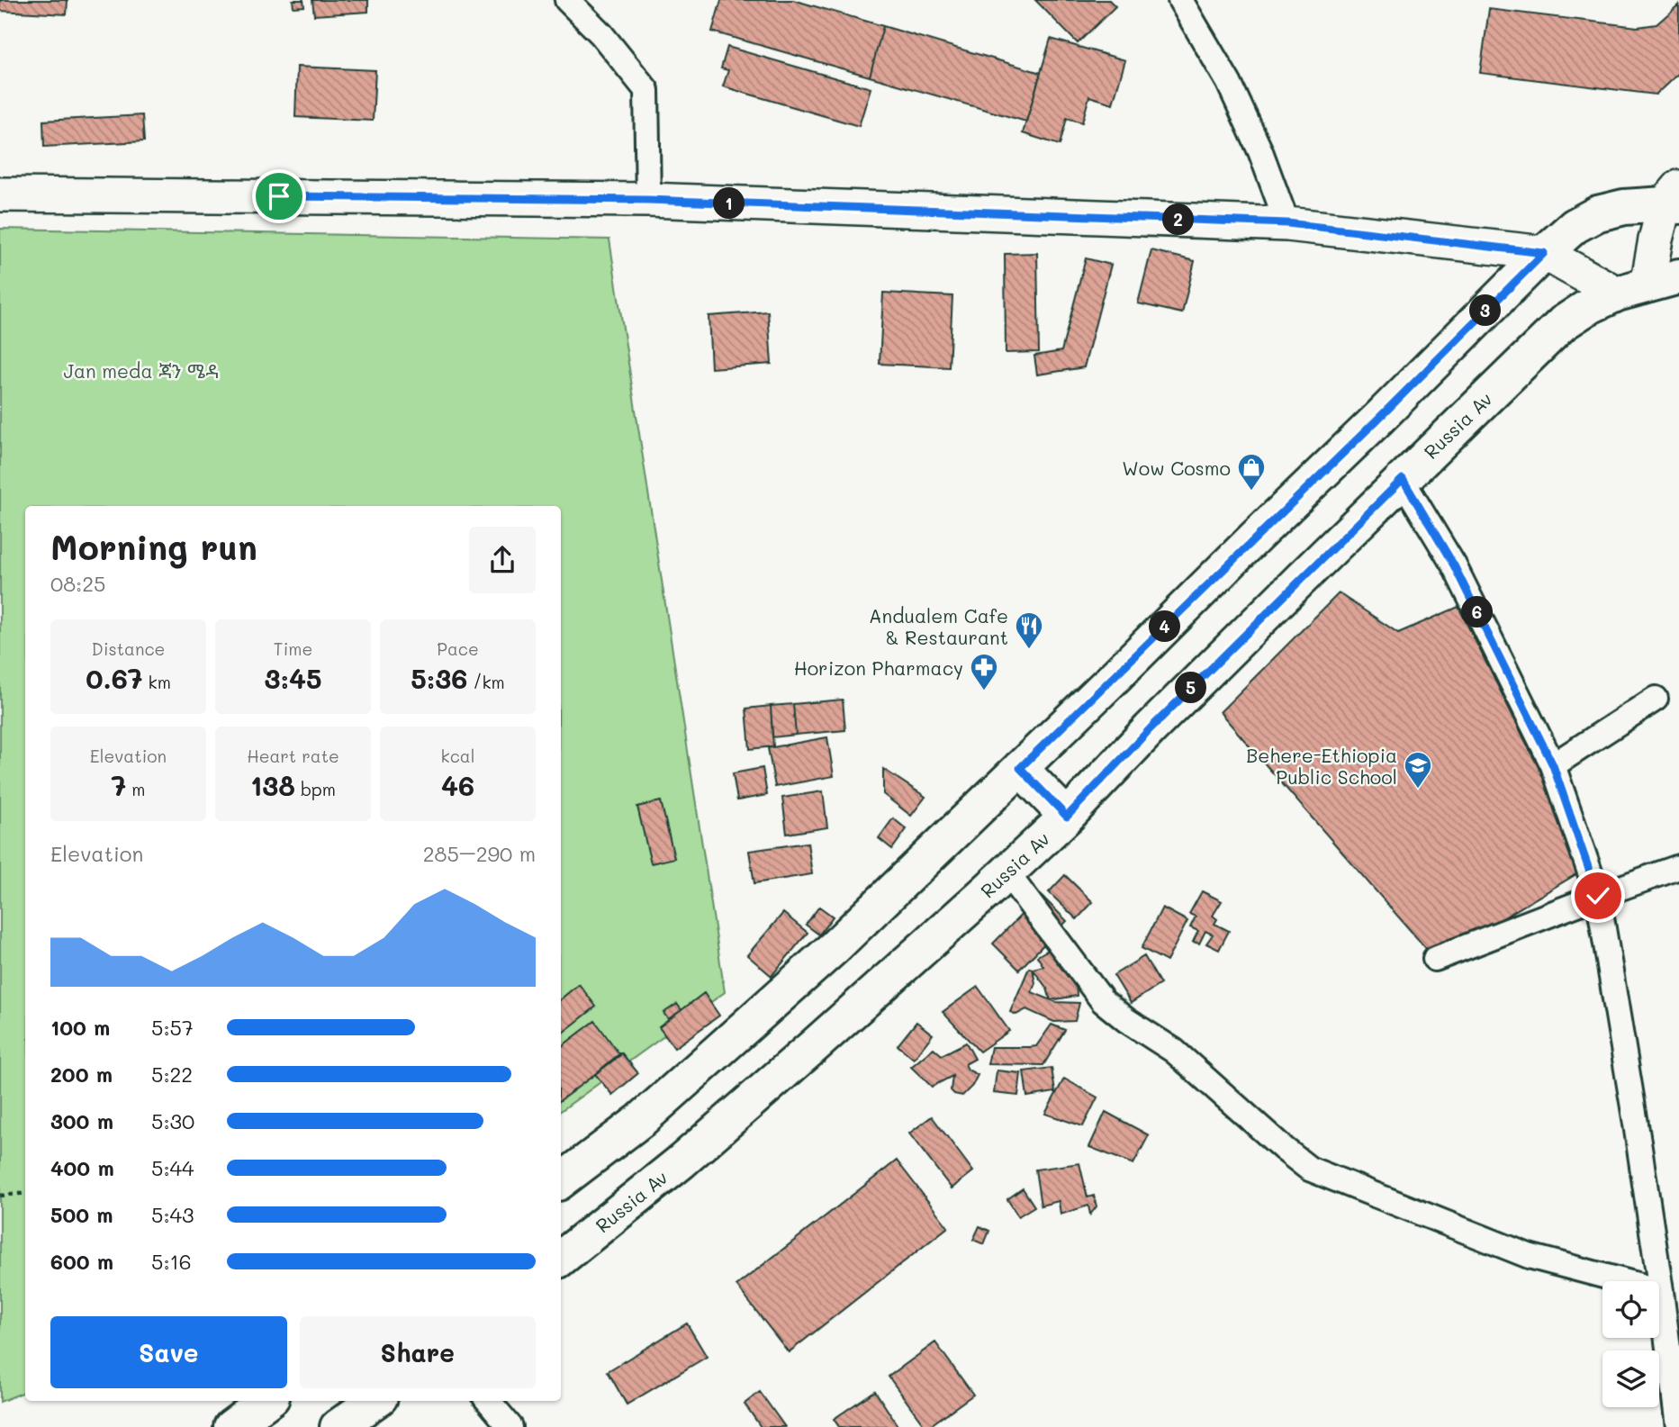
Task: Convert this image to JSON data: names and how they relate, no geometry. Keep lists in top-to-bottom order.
{
  "streets": {
    "main road": ["Russia Av"]
  },
  "parks": ["Jan meda ጃን ሜዳ"],
  "places": {
    "shop": ["Wow Cosmo"],
    "restaurant": ["Andualem Cafe & Restaurant"],
    "pharmacy": ["Horizon Pharmacy"],
    "school or university": ["Behere-Ethiopia Public School"]
  },
  "page": {
    "pins": [
      "1",
      "2",
      "3",
      "6",
      "4",
      "5"
    ],
    "heading": ["Morning run", "08:25"],
    "stats": [
      ["Distance", "0.67 km"],
      ["Time", "3:45"],
      ["Pace", "5:36 /km"],
      ["Elevation", "7 m"],
      ["Heart rate", "138 bpm"],
      ["kcal", "46"]
    ],
    "chart": ["Elevation", "285–290 m"],
    "list": [
      {
        "name": "100 m",
        "note": "5:57"
      },
      {
        "name": "200 m",
        "note": "5:22"
      },
      {
        "name": "300 m",
        "note": "5:30"
      },
      {
        "name": "400 m",
        "note": "5:44"
      },
      {
        "name": "500 m",
        "note": "5:43"
      },
      {
        "name": "600 m",
        "note": "5:16"
      }
    ],
    "buttons": ["Save", "Share"]
  }
}
